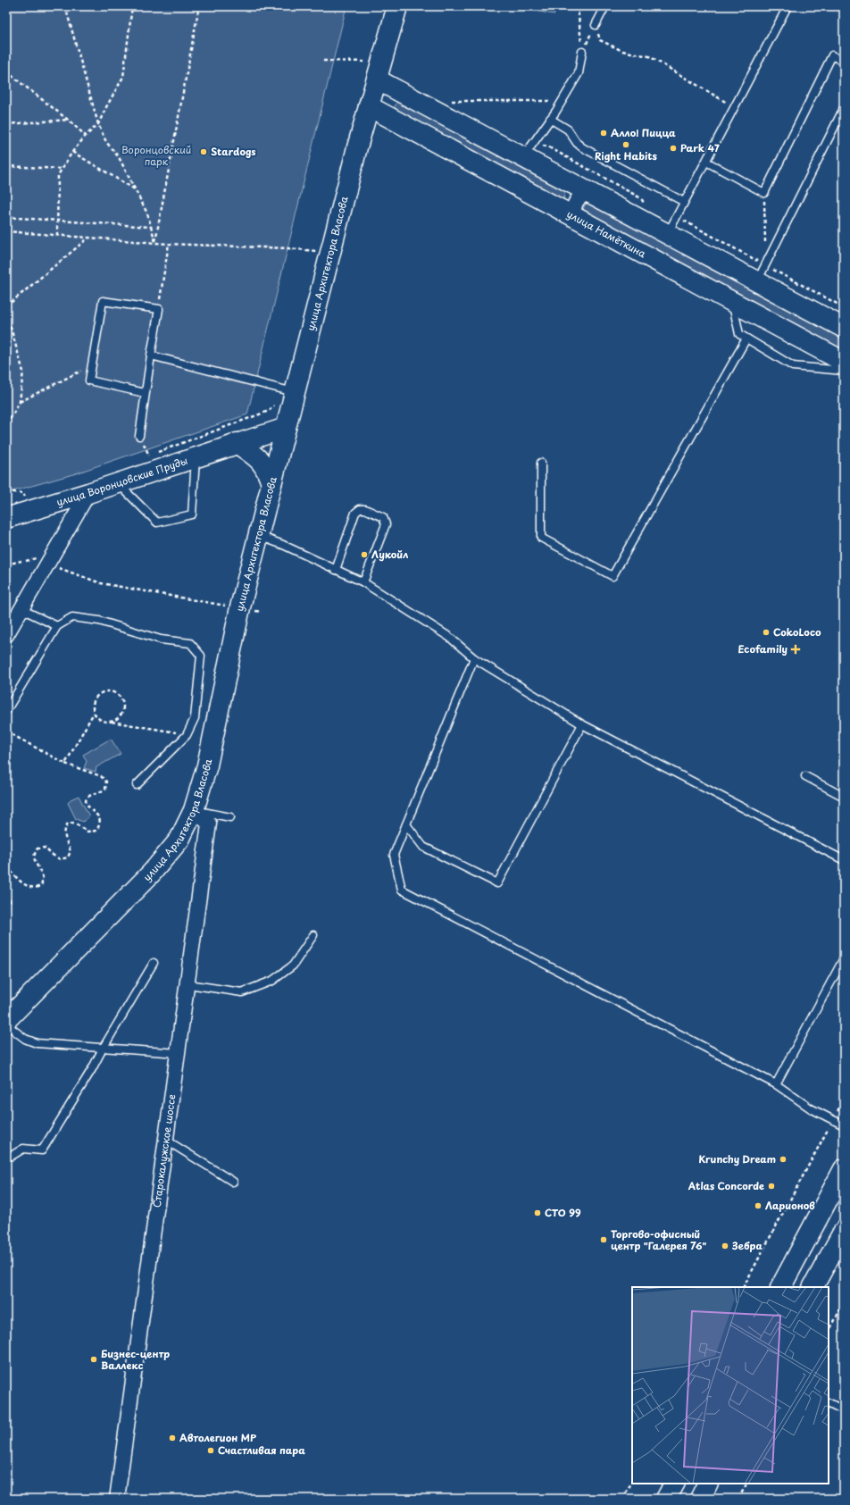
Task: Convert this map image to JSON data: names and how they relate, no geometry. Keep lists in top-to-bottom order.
{
  "streets": {
    "street": [
      "улица Намёткина",
      "улица Архитектора Власова",
      "улица Воронцовские Пруды",
      "Старокалужское шоссе"
    ]
  },
  "crossings": [
    ["улица Намёткина", "улица Архитектора Власова"],
    ["улица Архитектора Власова", "улица Воронцовские Пруды"],
    ["улица Архитектора Власова", "Старокалужское шоссе"]
  ],
  "parks": ["Воронцовский парк"],
  "places": {
    "other": [
      "Алло! Пицца",
      "Right Habits",
      "Park 47",
      "Stardogs",
      "Лукойл",
      "CokoLoco",
      "Krunchy Dream",
      "Atlas Concorde",
      "Ларионов",
      "СТО 99",
      "Торгово-офисный центр \"Галерея 76\"",
      "Зебра",
      "Бизнес-центр Валлекс",
      "Автолегион МР",
      "Счастливая пара"
    ],
    "health": ["Ecofamily"]
  }
}
